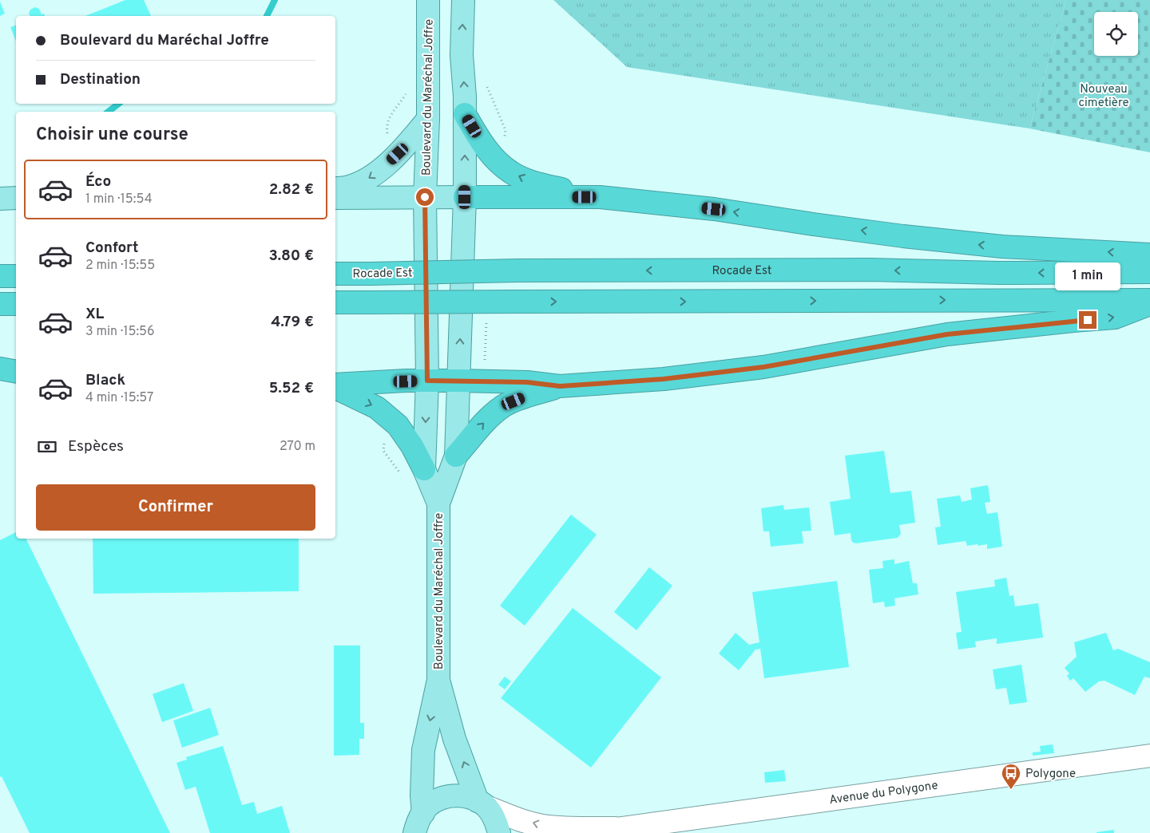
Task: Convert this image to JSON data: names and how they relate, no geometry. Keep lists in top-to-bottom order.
{
  "streets": {
    "highway": ["Rocade Est"],
    "main road": ["Boulevard du Maréchal Joffre"],
    "street": ["Avenue du Polygone"]
  },
  "crossings": [
    ["Boulevard du Maréchal Joffre", "Avenue du Polygone"]
  ],
  "parks": ["Nouveau cimetière"],
  "places": {
    "bus stop": ["Polygone"]
  },
  "page": {
    "banner": ["Boulevard du Maréchal Joffre", "Destination"],
    "heading": "Choisir une course",
    "list": [
      {
        "name": "Éco",
        "note": "1 min · 15:54",
        "value": "2.82 €"
      },
      {
        "name": "Confort",
        "note": "2 min · 15:55",
        "value": "3.80 €"
      },
      {
        "name": "XL",
        "note": "3 min · 15:56",
        "value": "4.79 €"
      },
      {
        "name": "Black",
        "note": "4 min · 15:57",
        "value": "5.52 €"
      }
    ],
    "bubble": "1 min",
    "pay": ["Espèces", "270 m"],
    "buttons": "Confirmer"
  }
}
